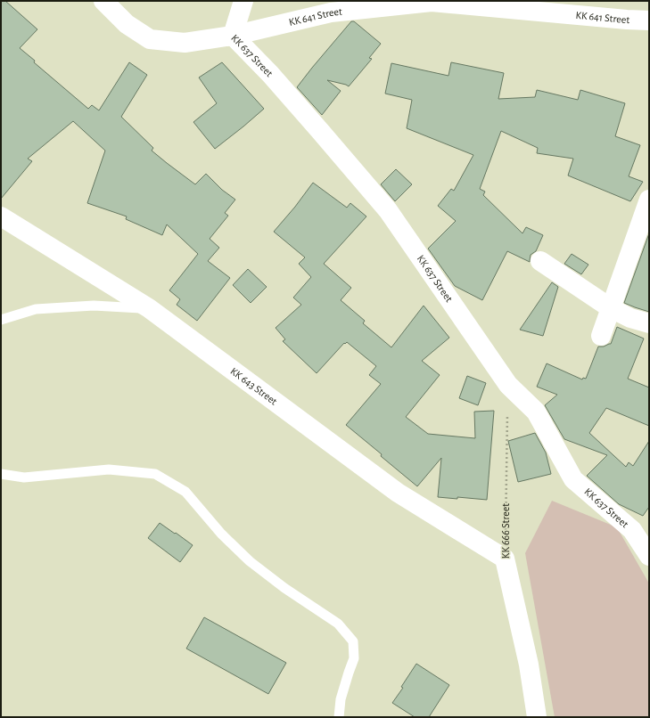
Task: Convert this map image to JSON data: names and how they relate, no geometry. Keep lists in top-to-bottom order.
{
  "streets": {
    "street": [
      "KK 641 Street",
      "KK 637 Street",
      "KK 643 Street",
      "KK 666 Street"
    ]
  },
  "crossings": [
    ["KK 641 Street", "KK 637 Street"],
    ["KK 637 Street", "KK 666 Street"],
    ["KK 643 Street", "KK 666 Street"]
  ]
}
